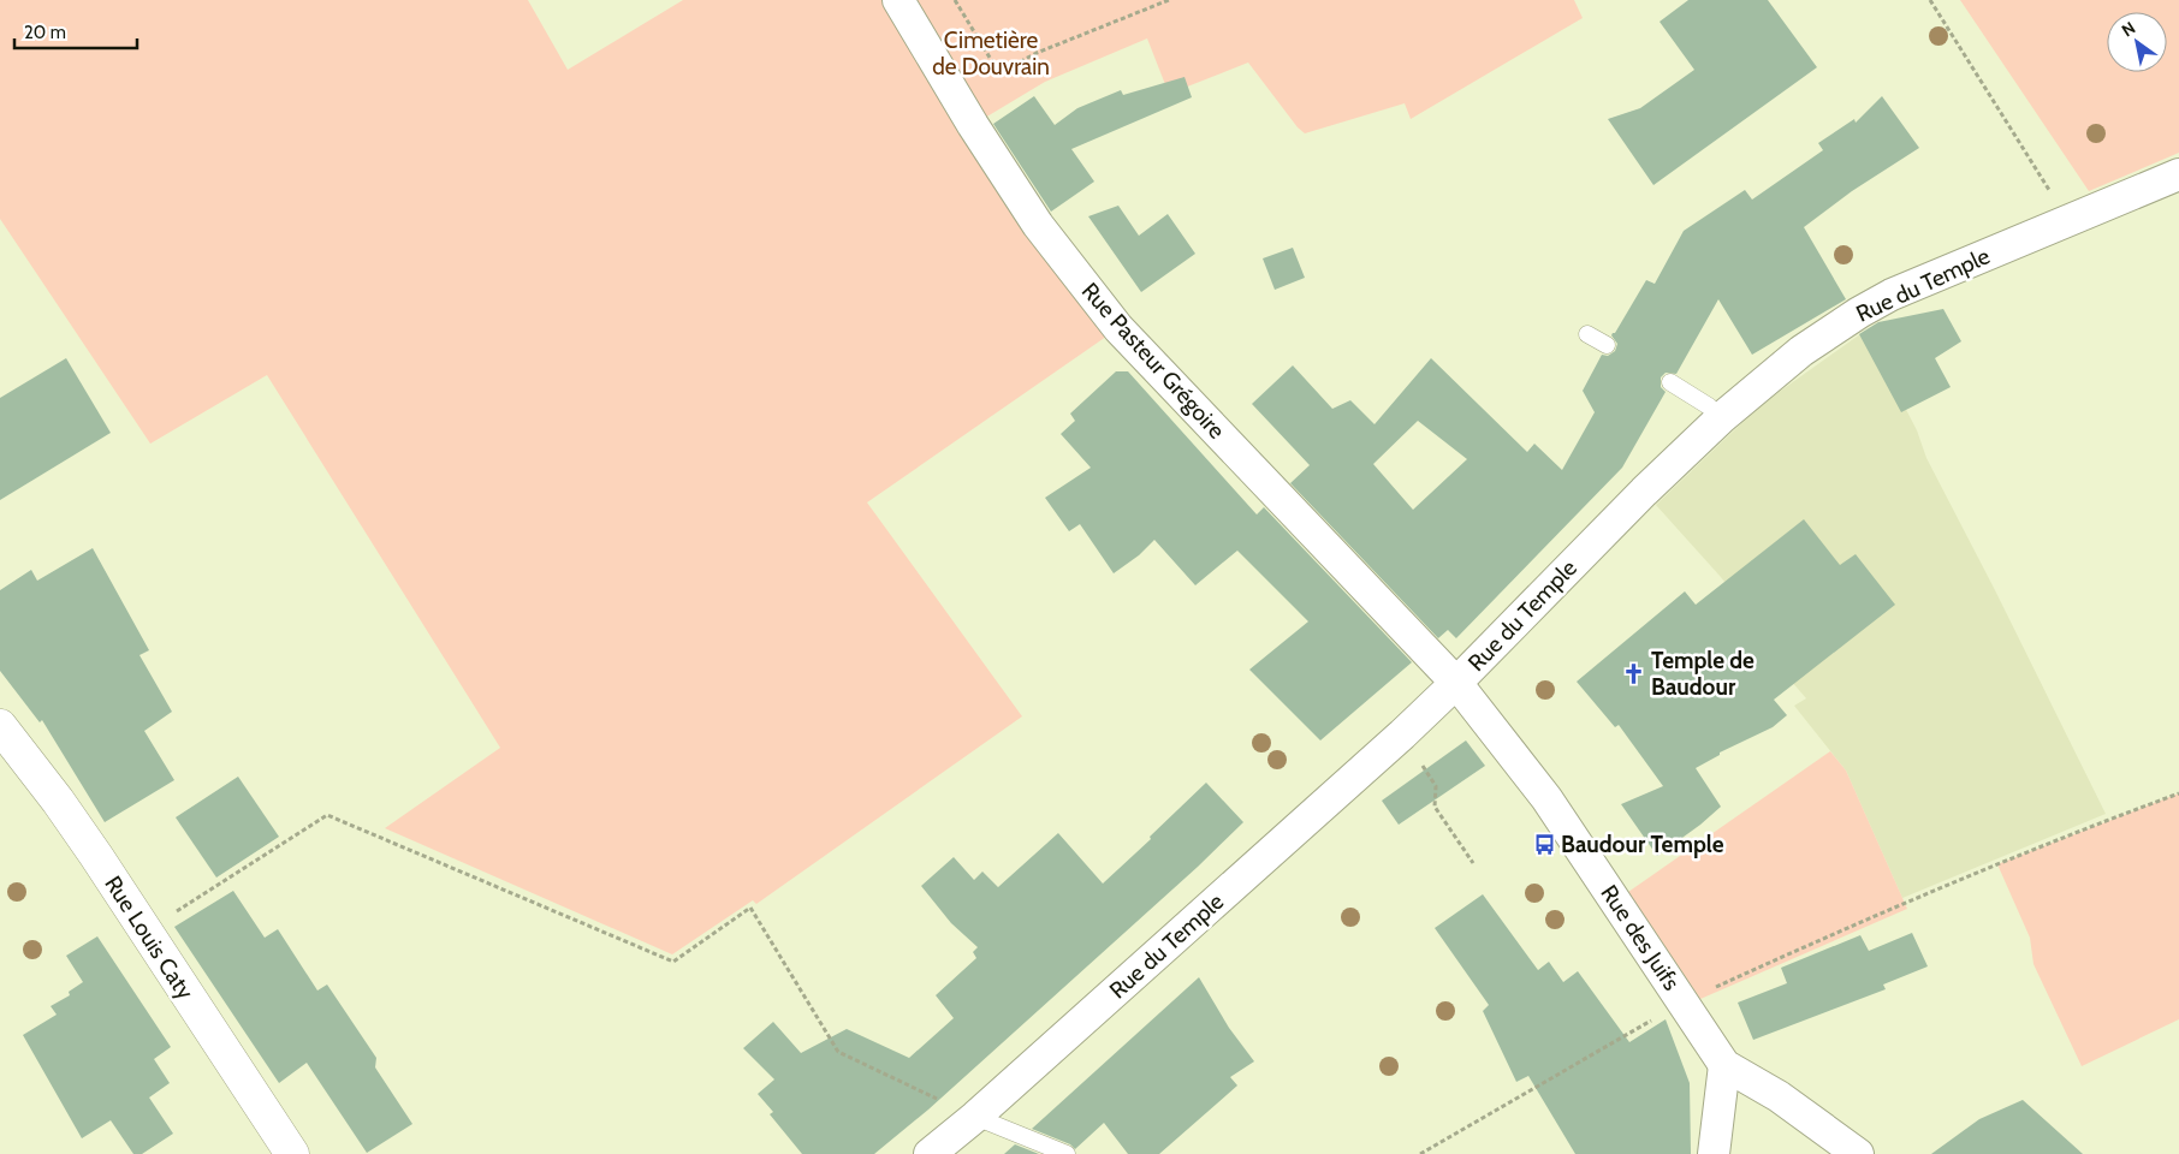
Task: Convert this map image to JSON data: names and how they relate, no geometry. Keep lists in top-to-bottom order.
{
  "streets": {
    "main road": ["Rue Louis Caty"],
    "street": ["Rue du Temple", "Rue Pasteur Grégoire", "Rue des Juifs"]
  },
  "crossings": [
    ["Rue du Temple", "Rue Pasteur Grégoire"],
    ["Rue du Temple", "Rue des Juifs"],
    ["Rue Pasteur Grégoire", "Rue des Juifs"]
  ],
  "parks": ["Cimetière de Douvrain"],
  "places": {
    "church": ["Temple de Baudour"],
    "bus stop": ["Baudour Temple"]
  },
  "scale_bar": "20 m",
  "north": "top left"
}
